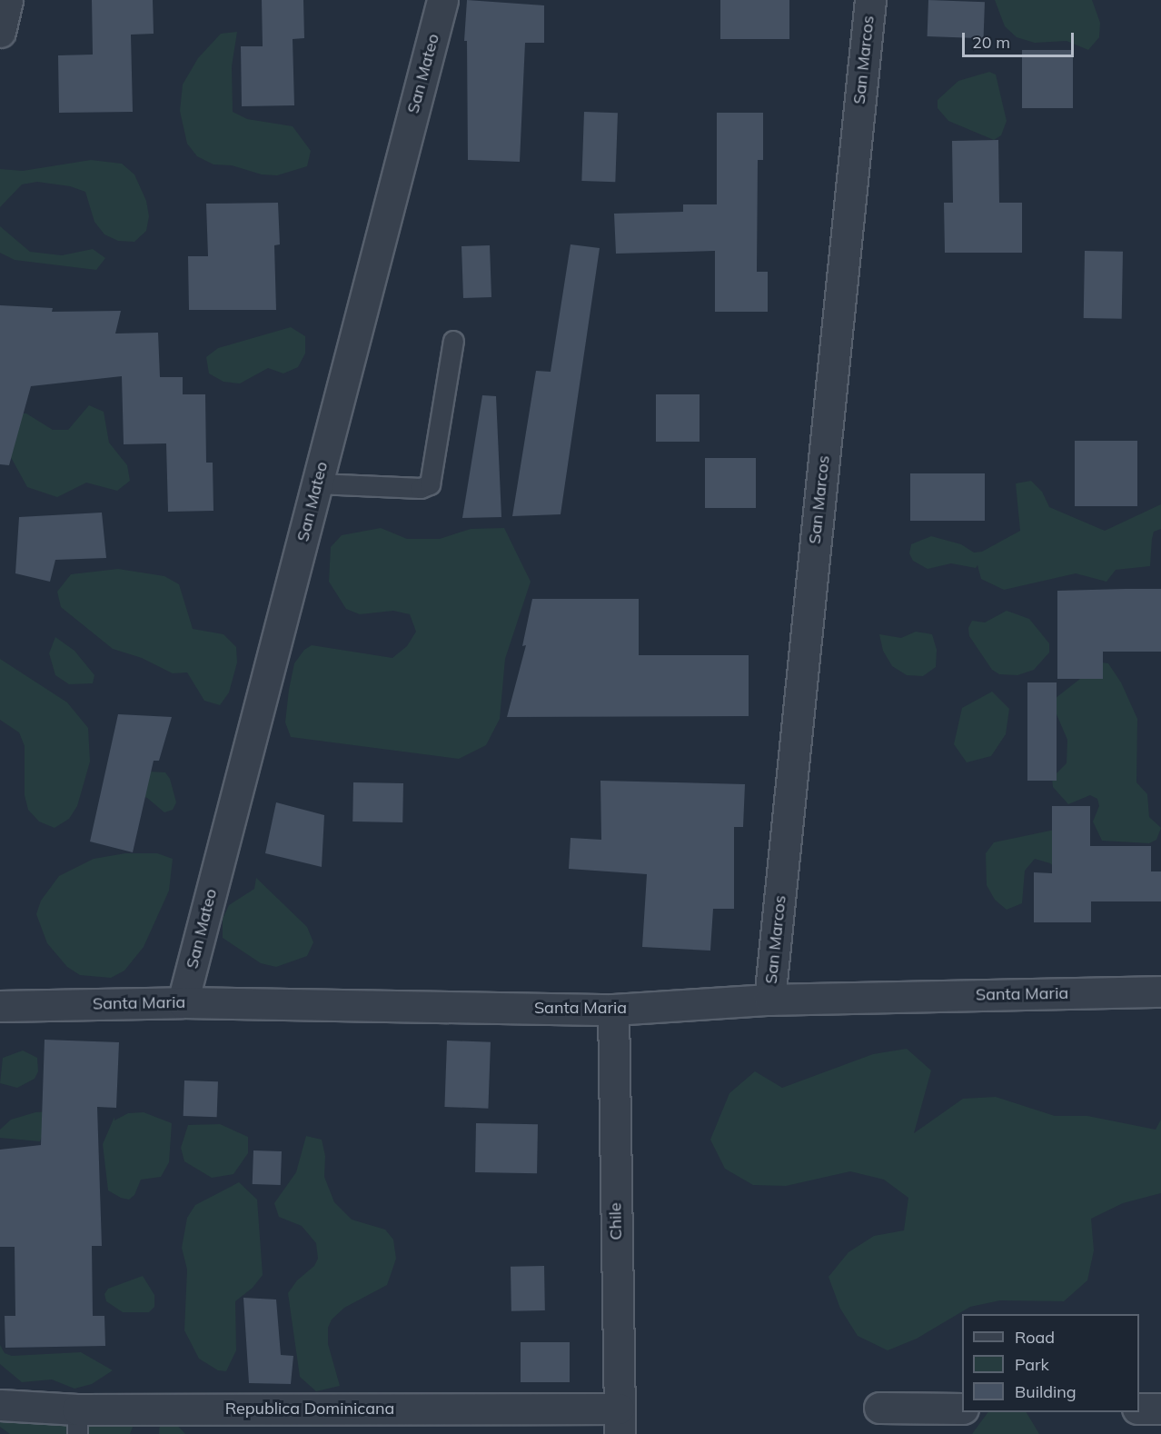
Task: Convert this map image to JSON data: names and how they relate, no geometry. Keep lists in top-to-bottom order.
{
  "streets": {
    "street": [
      "San Marcos",
      "San Mateo",
      "Santa Maria",
      "Chile",
      "Republica Dominicana"
    ]
  },
  "crossings": [
    ["San Marcos", "Santa Maria"],
    ["San Mateo", "Santa Maria"],
    ["Santa Maria", "Chile"],
    ["Chile", "Republica Dominicana"]
  ],
  "legend": ["Road", "Park", "Building"],
  "scale_bar": "20 m"
}
